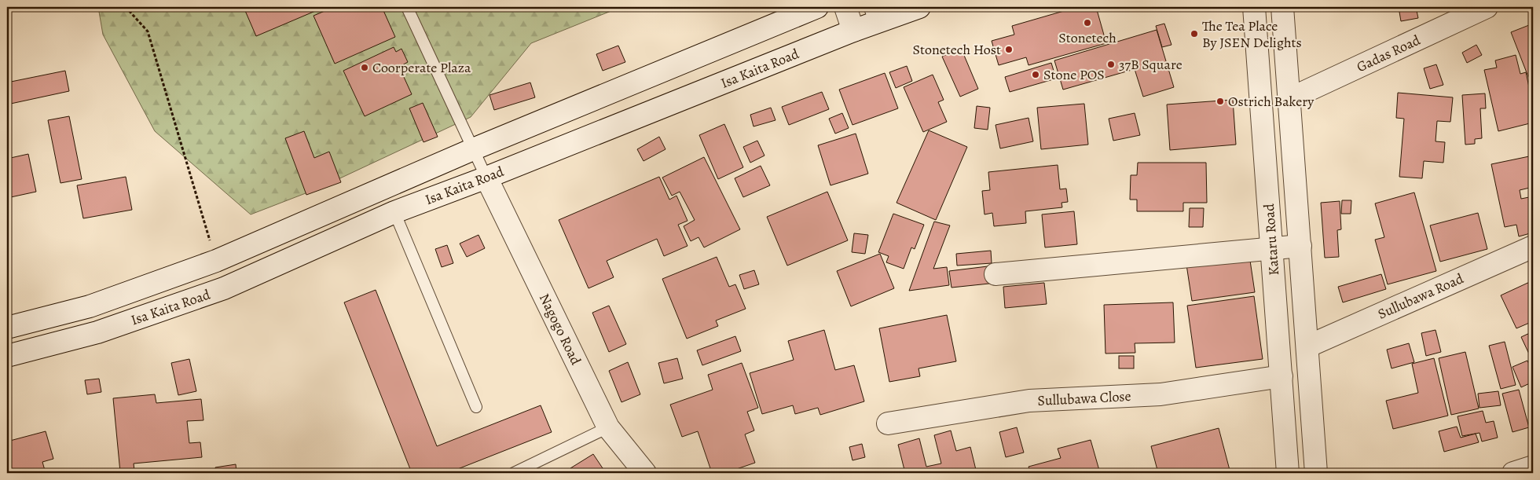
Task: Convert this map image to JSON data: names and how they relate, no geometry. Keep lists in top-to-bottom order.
{
  "streets": {
    "street": [
      "Gadas Road",
      "Isa Kaita Road",
      "Kataru Road",
      "Sullubawa Road",
      "Nagogo Road",
      "Sullubawa Close"
    ]
  },
  "crossings": [
    ["Gadas Road", "Kataru Road"],
    ["Isa Kaita Road", "Nagogo Road"],
    ["Kataru Road", "Sullubawa Road"],
    ["Kataru Road", "Sullubawa Close"]
  ],
  "places": [
    "Stonetech",
    "The Tea Place By JSEN Delights",
    "Stonetech Host",
    "37B Square",
    "Coorperate Plaza",
    "Stone POS",
    "Ostrich Bakery"
  ]
}
